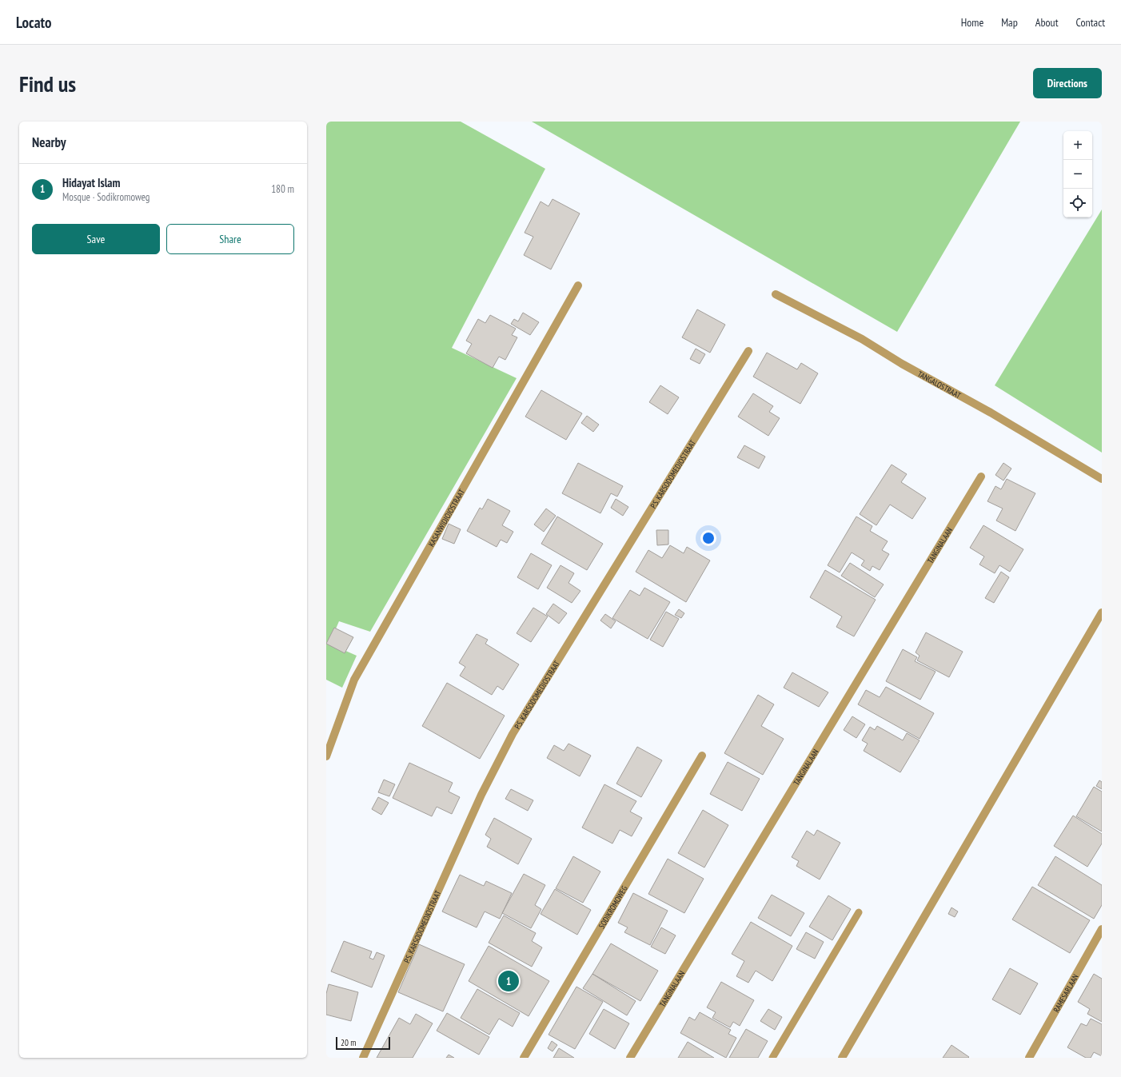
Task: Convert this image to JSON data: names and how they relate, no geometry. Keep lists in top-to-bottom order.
{
  "streets": {
    "street": [
      "TANGALOSTRAAT",
      "P.S. KARSODOMEDJOSTRAAT",
      "KASANWIDJOJOSTRAAT",
      "TANGINALAAN",
      "SODIKROMOWEG",
      "RAMESARLAAN"
    ]
  },
  "scale_bar": "20 m",
  "page": {
    "header": "Locato",
    "nav": [
      "Home",
      "Map",
      "About",
      "Contact"
    ],
    "buttons": [
      "Directions",
      ["Save", "Share"]
    ],
    "title": "Find us",
    "heading": "Nearby",
    "map_buttons": ["+", "−"],
    "list": [
      {
        "mark": "1",
        "name": "Hidayat Islam",
        "note": "Mosque · Sodikromoweg",
        "value": "180 m"
      }
    ],
    "pins": "1",
    "scale": "20 m"
  }
}
